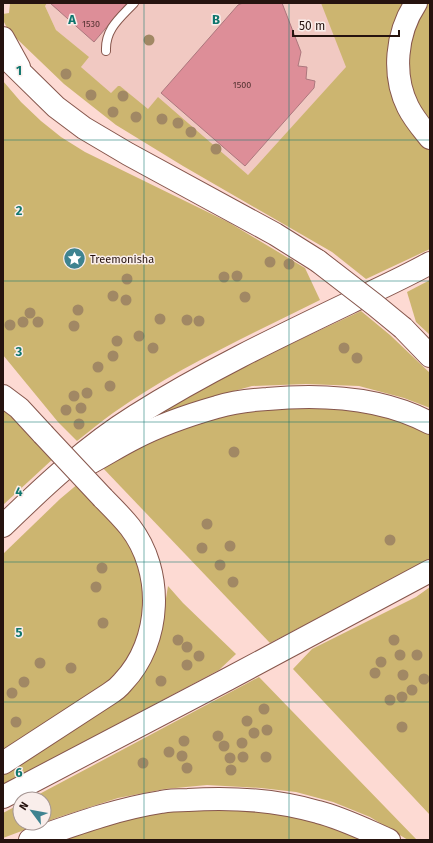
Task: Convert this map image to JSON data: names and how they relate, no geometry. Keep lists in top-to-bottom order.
{
  "places": {
    "place": ["Treemonisha"]
  },
  "house_numbers": ["1530", "1500"],
  "scale_bar": "50 m",
  "north": "top left",
  "grid": {
    "columns": ["A", "B"],
    "rows": [
      "1",
      "2",
      "3",
      "4",
      "5",
      "6"
    ]
  }
}
